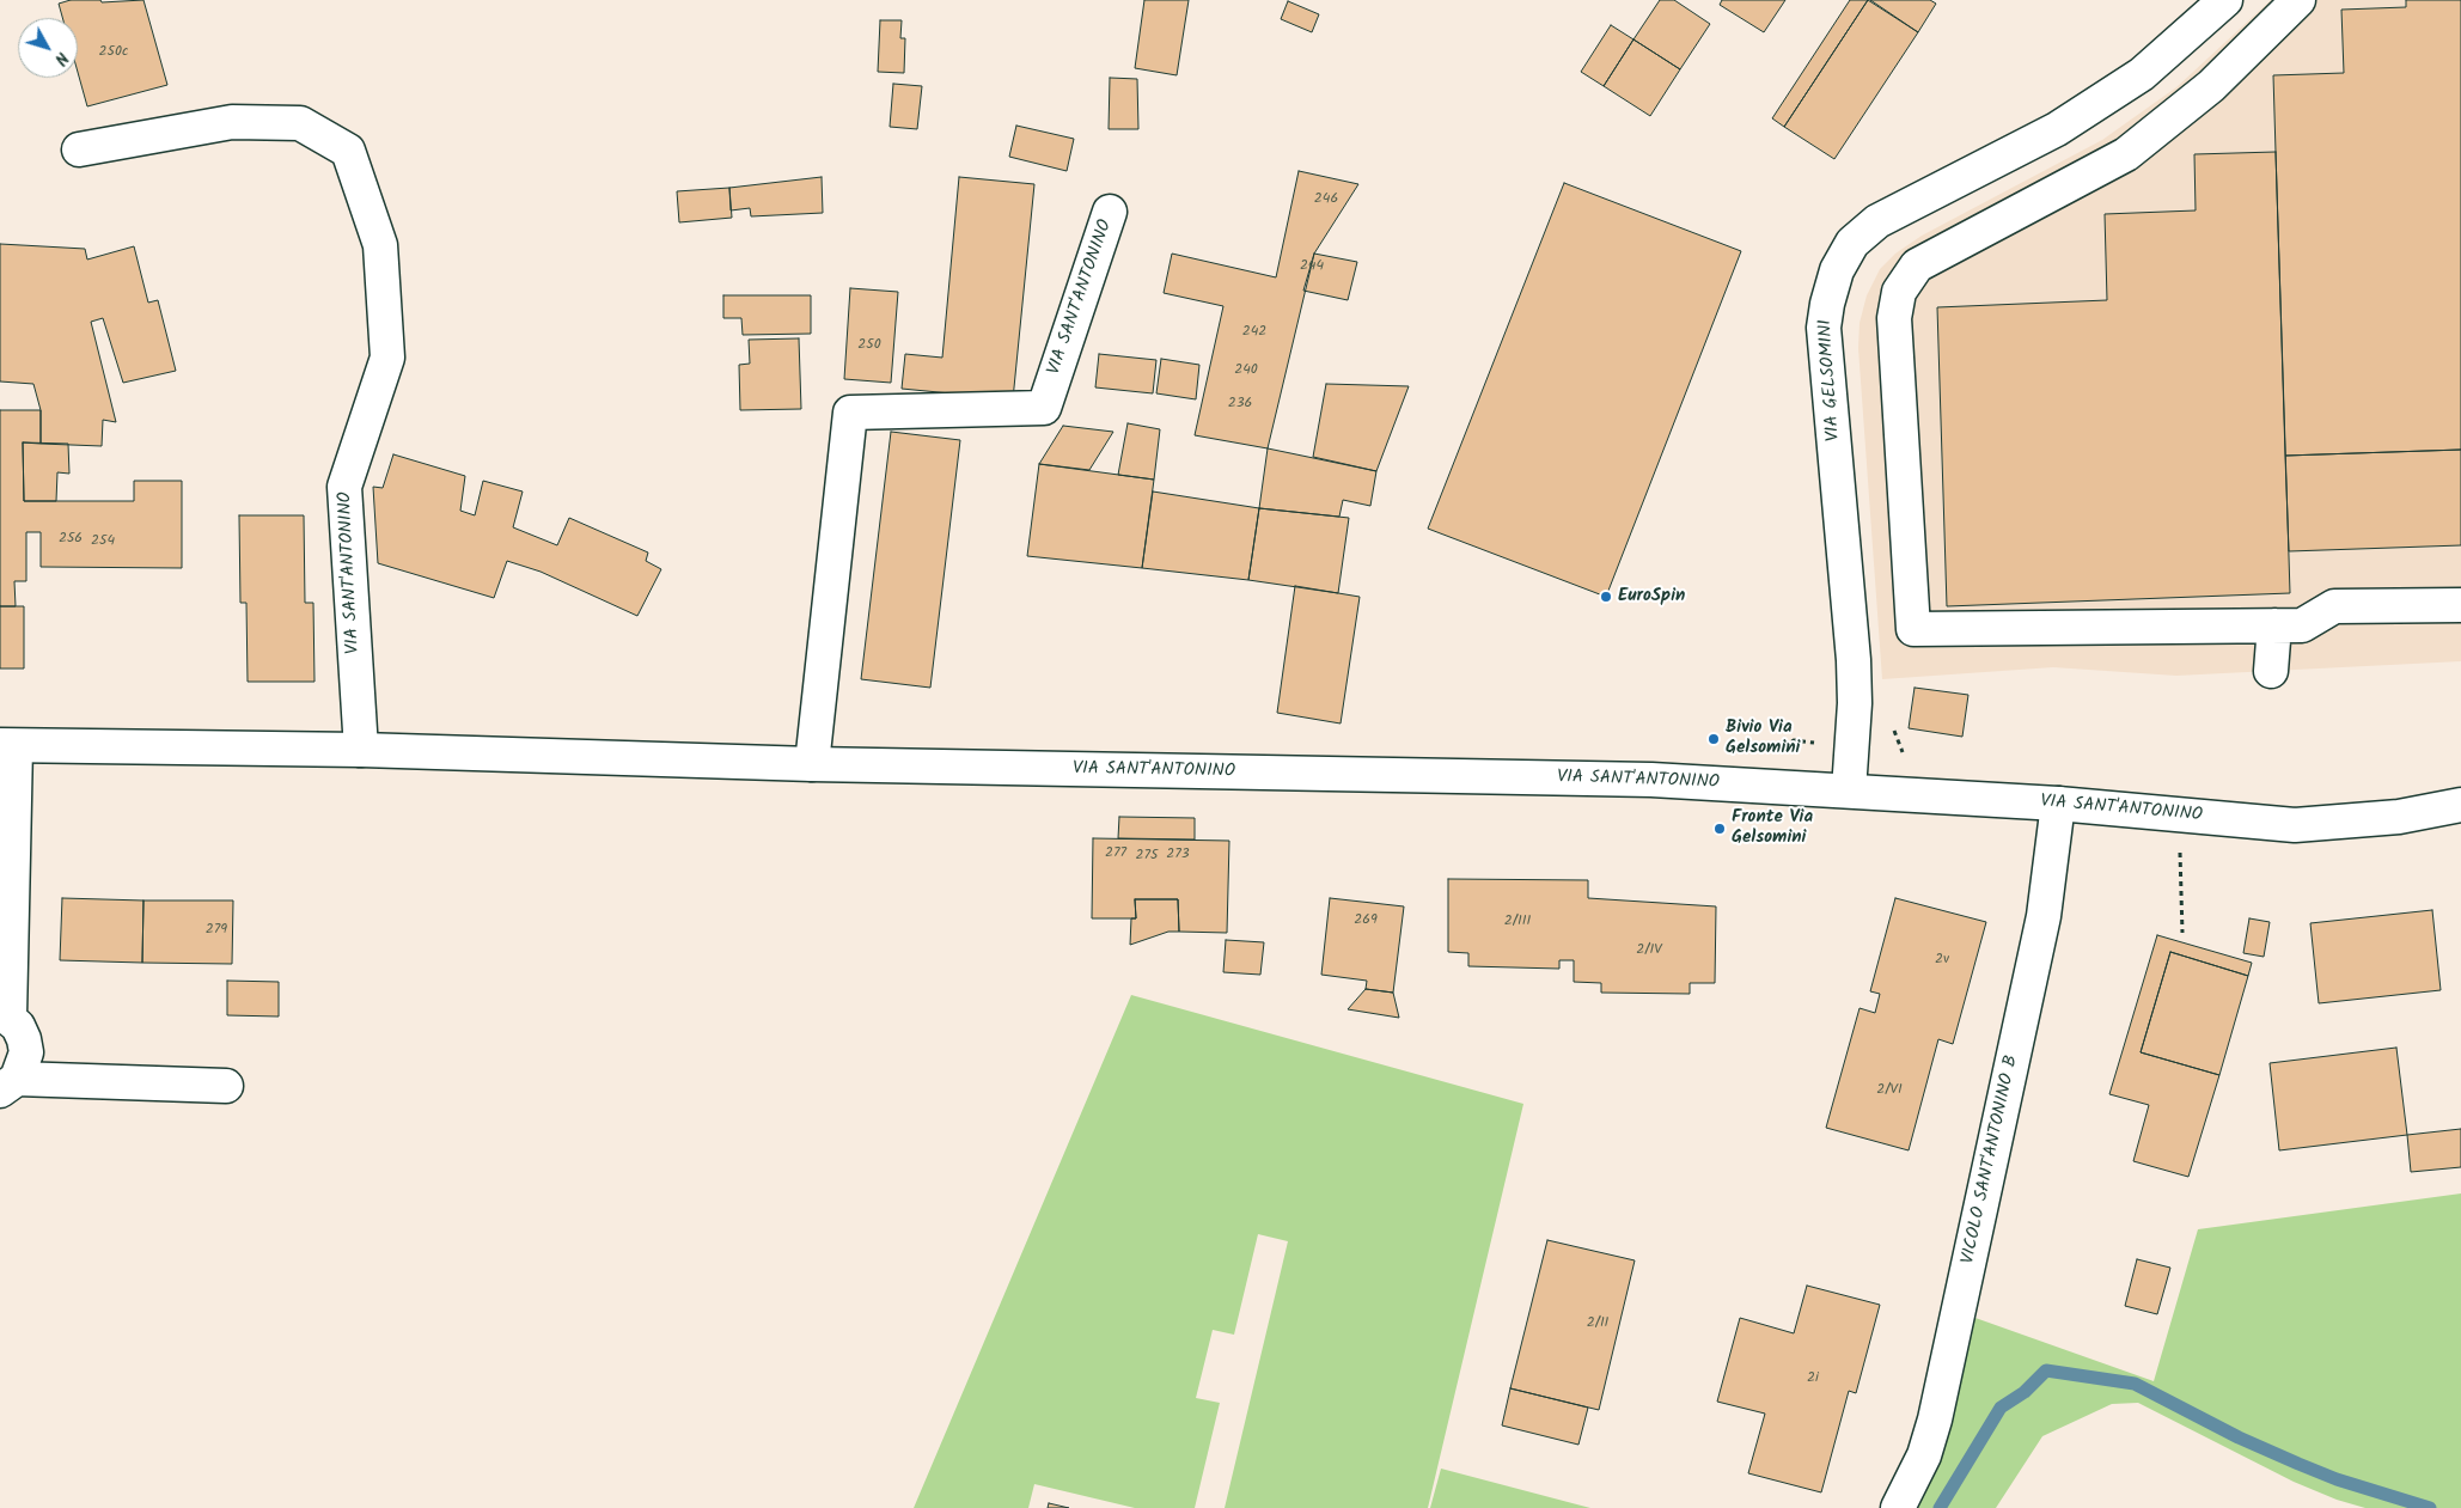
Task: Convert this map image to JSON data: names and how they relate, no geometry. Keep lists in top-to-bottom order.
{
  "streets": {
    "street": ["VIA SANT'ANTONINO", "VIA GELSOMINI", "VICOLO SANT'ANTONINO B"]
  },
  "crossings": [
    ["VIA SANT'ANTONINO", "VIA GELSOMINI"],
    ["VIA SANT'ANTONINO", "VICOLO SANT'ANTONINO B"]
  ],
  "places": ["EuroSpin", "Bivio Via Gelsomini", "Fronte Via Gelsomini"],
  "house_numbers": [
    "250c",
    "246",
    "244",
    "242",
    "250",
    "240",
    "236",
    "256",
    "254",
    "277",
    "273",
    "275",
    "269",
    "2/III",
    "279",
    "2/IV",
    "2v",
    "2/VI",
    "2/II",
    "2i"
  ],
  "north": "bottom right"
}
